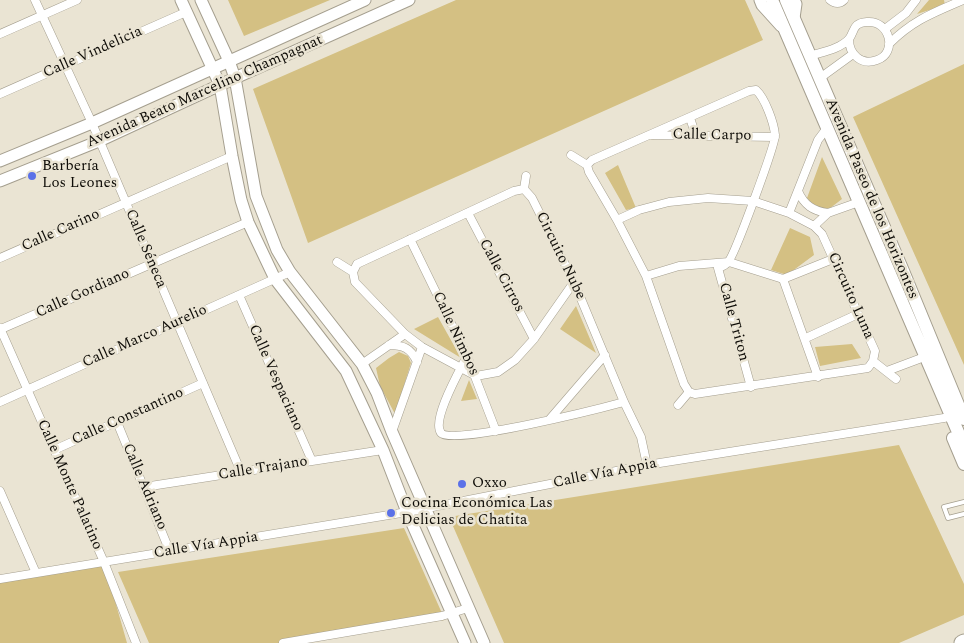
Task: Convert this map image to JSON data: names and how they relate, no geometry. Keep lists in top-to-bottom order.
{
  "streets": {
    "main road": ["Avenida Paseo de los Horizontes"],
    "street": [
      "Calle Vindelicia",
      "Avenida Beato Marcelino Champagnat",
      "Calle Carpo",
      "Calle Carino",
      "Calle Séneca",
      "Circuito Nube",
      "Calle Cirros",
      "Calle Gordiano",
      "Circuito Luna",
      "Calle Triton",
      "Calle Nimbos",
      "Calle Marco Aurelio",
      "Calle Vespaciano",
      "Calle Constantino",
      "Calle Trajano",
      "Calle Vía Appia",
      "Calle Monte Palatino",
      "Calle Adriano"
    ]
  },
  "crossings": [
    ["Calle Vindelicia", "Calle Séneca"],
    ["Avenida Beato Marcelino Champagnat", "Calle Séneca"],
    ["Calle Carino", "Calle Séneca"],
    ["Calle Séneca", "Calle Gordiano"],
    ["Calle Séneca", "Calle Marco Aurelio"],
    ["Calle Séneca", "Calle Constantino"],
    ["Calle Séneca", "Calle Trajano"],
    ["Circuito Nube", "Calle Vía Appia"],
    ["Calle Gordiano", "Calle Monte Palatino"],
    ["Circuito Luna", "Calle Triton"],
    ["Calle Marco Aurelio", "Calle Vespaciano"],
    ["Calle Marco Aurelio", "Calle Monte Palatino"],
    ["Calle Vespaciano", "Calle Trajano"],
    ["Calle Constantino", "Calle Monte Palatino"],
    ["Calle Constantino", "Calle Adriano"],
    ["Calle Trajano", "Calle Adriano"],
    ["Calle Vía Appia", "Calle Monte Palatino"],
    ["Calle Vía Appia", "Calle Adriano"]
  ],
  "places": ["Barbería Los Leones", "Oxxo", "Cocina Económica Las Delicias de Chatita"]
}
